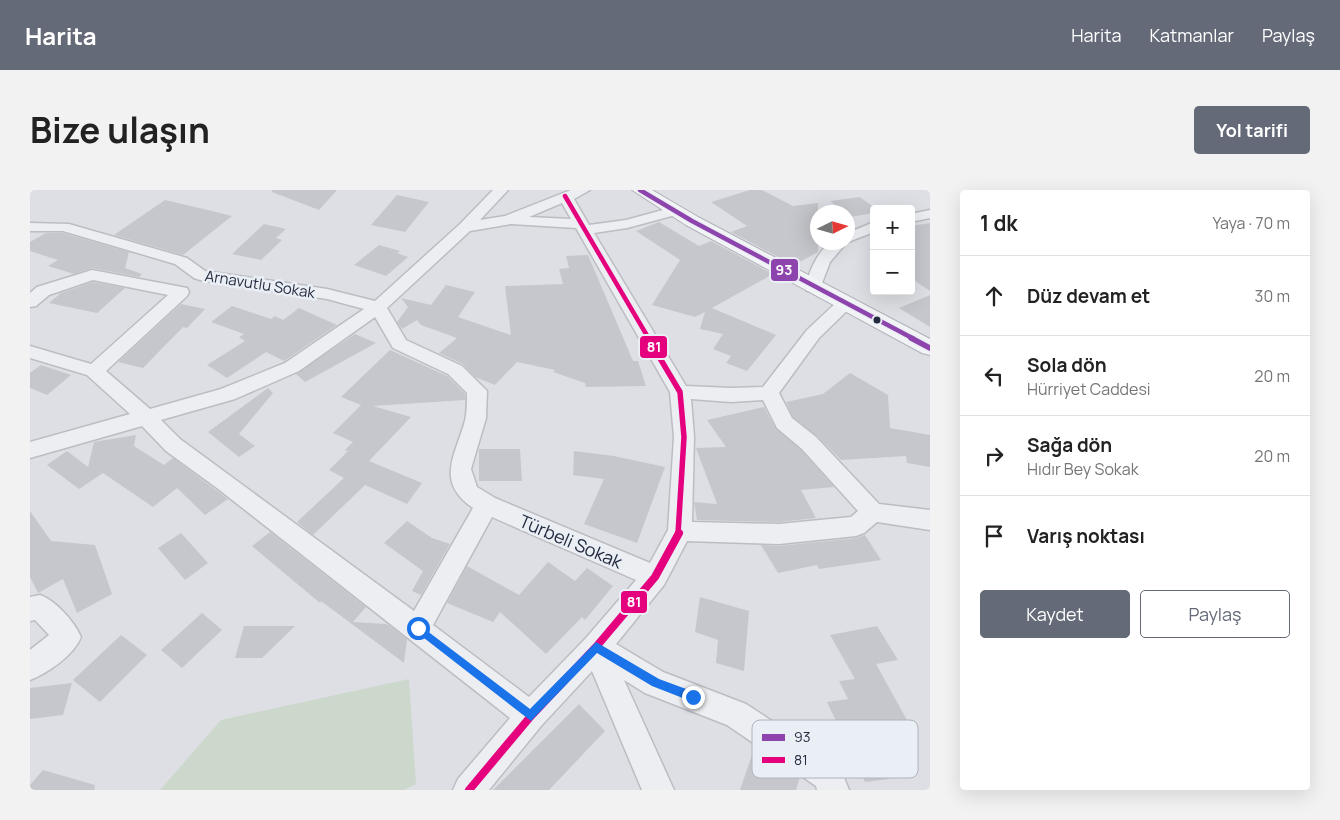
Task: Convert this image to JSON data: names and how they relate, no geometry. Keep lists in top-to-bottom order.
{
  "streets": {
    "street": ["Arnavutlu Sokak", "Türbeli Sokak"]
  },
  "crossings": [
    ["Arnavutlu Sokak", "Türbeli Sokak"]
  ],
  "lines": ["transit line 93", "transit line 81"],
  "legend": ["93", "81"],
  "north": "right",
  "page": {
    "header": "Harita",
    "nav": ["Harita", "Katmanlar", "Paylaş"],
    "title": "Bize ulaşın",
    "buttons": [
      "Yol tarifi",
      ["Kaydet", "Paylaş"]
    ],
    "heading": ["1 dk", "Yaya · 70 m"],
    "map_buttons": ["+", "−"],
    "list": [
      ["Düz devam et", "30 m"],
      ["Sola dön", "Hürriyet Caddesi", "20 m"],
      ["Sağa dön", "Hıdır Bey Sokak", "20 m"],
      "Varış noktası"
    ]
  }
}
